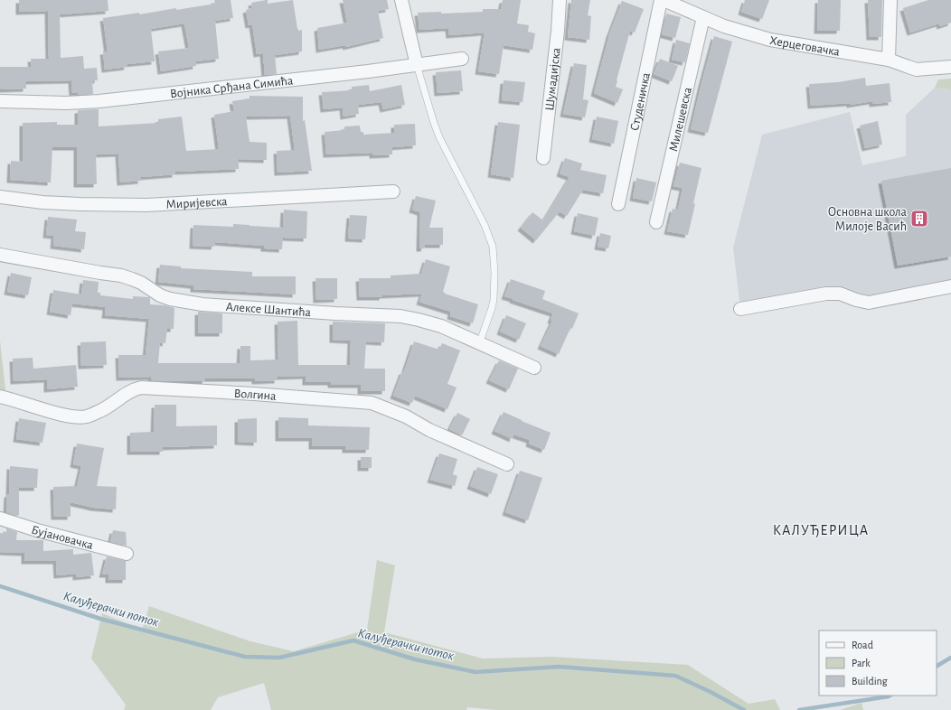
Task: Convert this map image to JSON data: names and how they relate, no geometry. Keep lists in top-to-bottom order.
{
  "streets": {
    "street": [
      "Херцеговачка",
      "Шумадијска",
      "Војника Срђана Симића",
      "Студеничка",
      "Милешевска",
      "Миријевска",
      "Алексе Шантића",
      "Волгина",
      "Бујановачка"
    ]
  },
  "crossings": [
    ["Херцеговачка", "Студеничка"],
    ["Херцеговачка", "Милешевска"]
  ],
  "districts": ["КАЛУЂЕРИЦА"],
  "water": ["Калуђерачки поток"],
  "places": {
    "building": ["Основна школа Милоје Васић"]
  },
  "legend": ["Road", "Park", "Building"]
}
